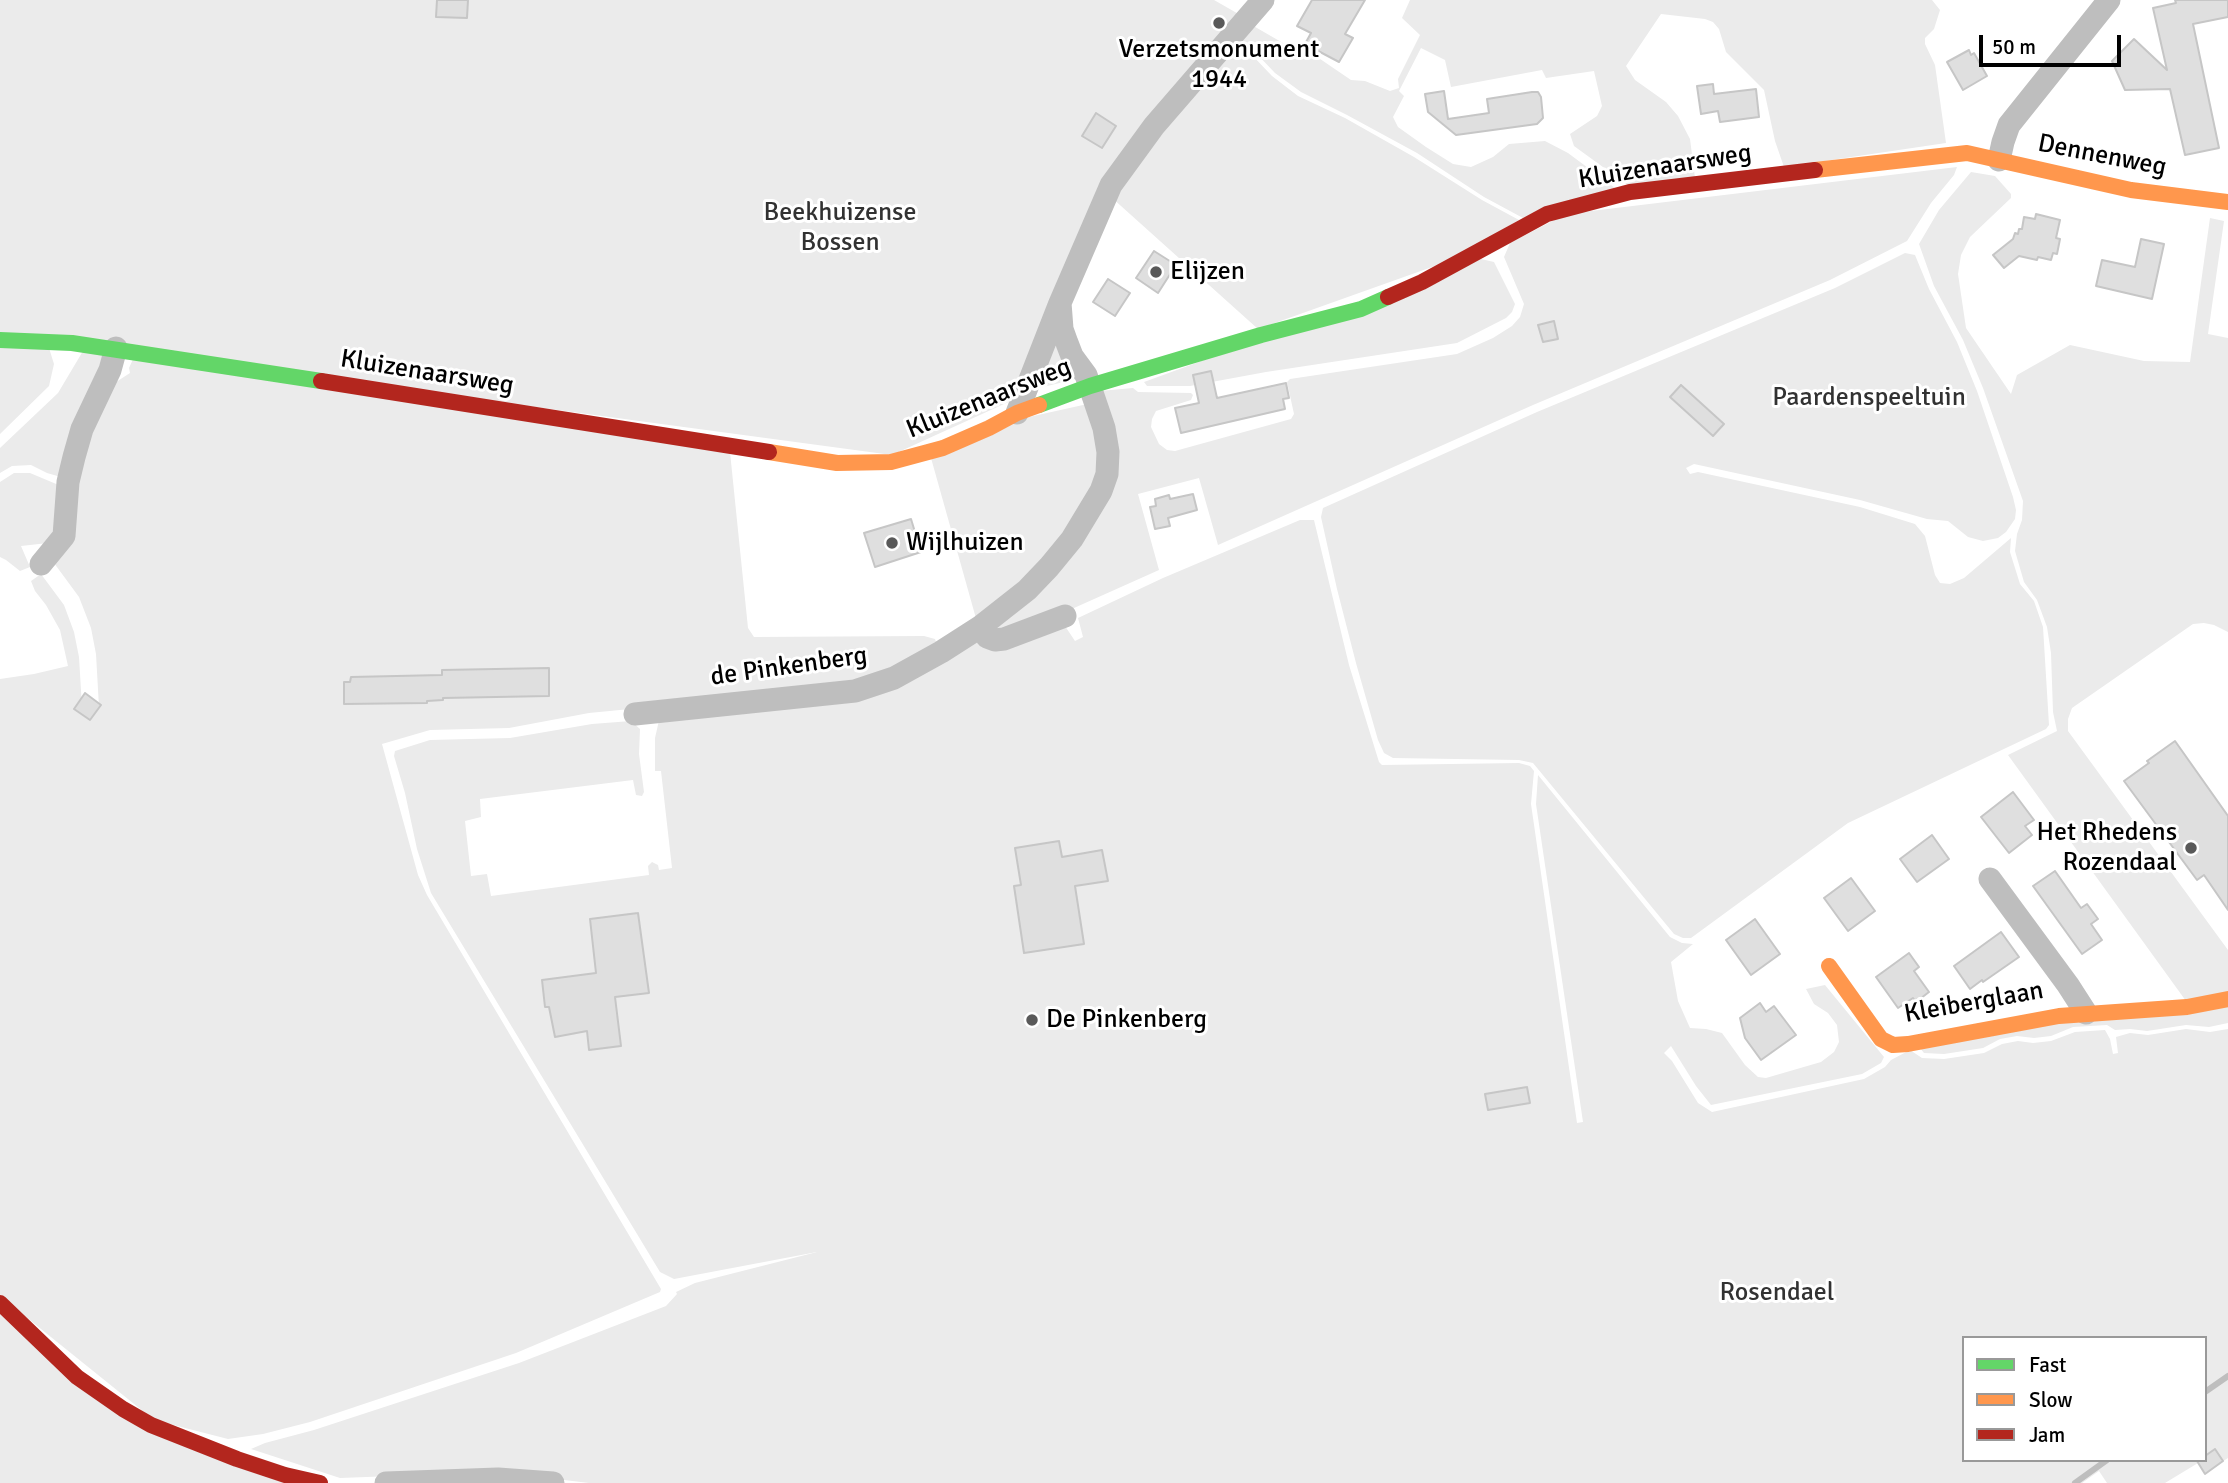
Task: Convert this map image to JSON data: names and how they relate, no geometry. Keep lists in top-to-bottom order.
{
  "streets": {
    "street": [
      "Dennenweg",
      "Kluizenaarsweg",
      "de Pinkenberg",
      "Kleiberglaan"
    ]
  },
  "crossings": [
    ["Dennenweg", "Kluizenaarsweg"],
    ["Kluizenaarsweg", "de Pinkenberg"]
  ],
  "parks": ["Beekhuizense Bossen", "Paardenspeeltuin", "Rosendael"],
  "places": [
    "Verzetsmonument 1944",
    "Elijzen",
    "Wijlhuizen",
    "Het Rhedens Rozendaal",
    "De Pinkenberg"
  ],
  "legend": ["Fast", "Slow", "Jam"],
  "scale_bar": "50 m"
}
